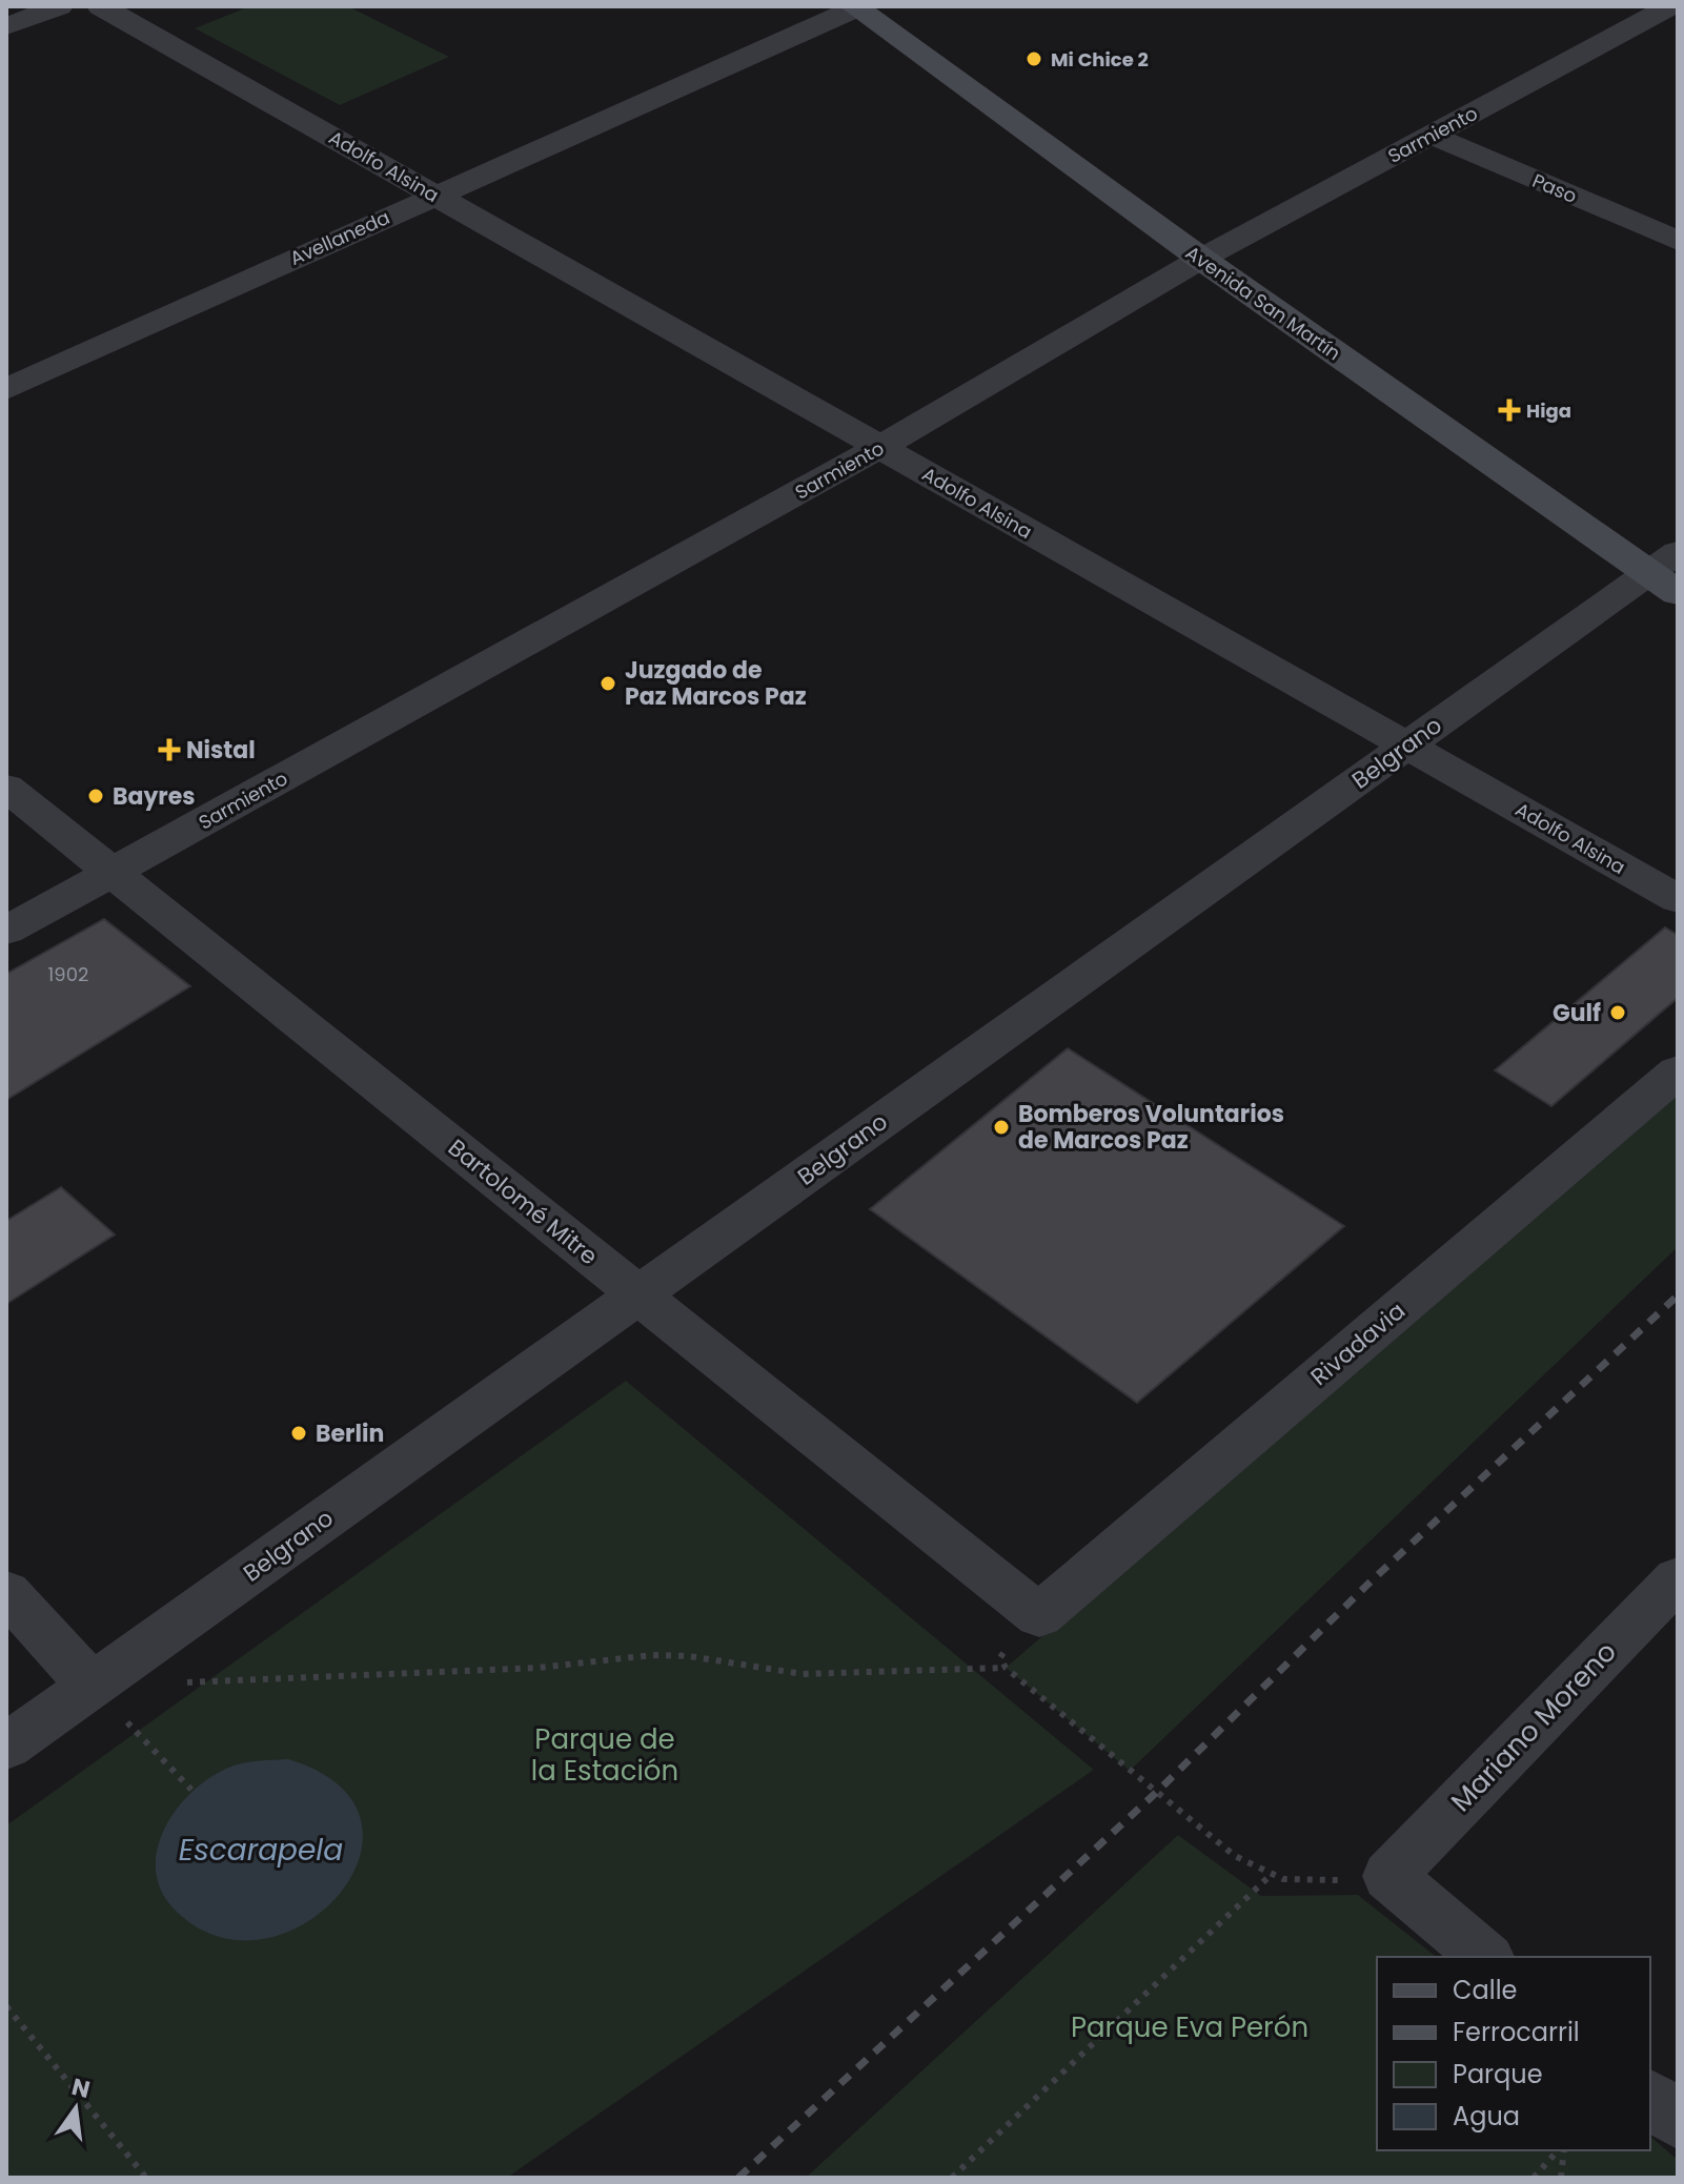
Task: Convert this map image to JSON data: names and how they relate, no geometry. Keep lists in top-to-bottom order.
{
  "streets": {
    "main road": ["Avenida San Martín"],
    "street": [
      "Sarmiento",
      "Adolfo Alsina",
      "Paso",
      "Avellaneda",
      "Belgrano",
      "Bartolomé Mitre",
      "Rivadavia",
      "Mariano Moreno"
    ]
  },
  "crossings": [
    ["Sarmiento", "Adolfo Alsina"],
    ["Sarmiento", "Paso"],
    ["Sarmiento", "Avenida San Martín"],
    ["Sarmiento", "Bartolomé Mitre"],
    ["Adolfo Alsina", "Avellaneda"],
    ["Adolfo Alsina", "Belgrano"],
    ["Avellaneda", "Avenida San Martín"],
    ["Avenida San Martín", "Belgrano"],
    ["Belgrano", "Bartolomé Mitre"],
    ["Bartolomé Mitre", "Rivadavia"]
  ],
  "water": ["Escarapela"],
  "parks": ["Parque de la Estación", "Parque Eva Perón"],
  "places": {
    "other": [
      "Mi Chice 2",
      "Juzgado de Paz Marcos Paz",
      "Bayres",
      "Gulf",
      "Bomberos Voluntarios de Marcos Paz",
      "Berlin"
    ],
    "health": ["Higa", "Nistal"]
  },
  "house_numbers": ["1902"],
  "legend": [
    "Calle",
    "Ferrocarril",
    "Parque",
    "Agua"
  ],
  "north": "top"
}
